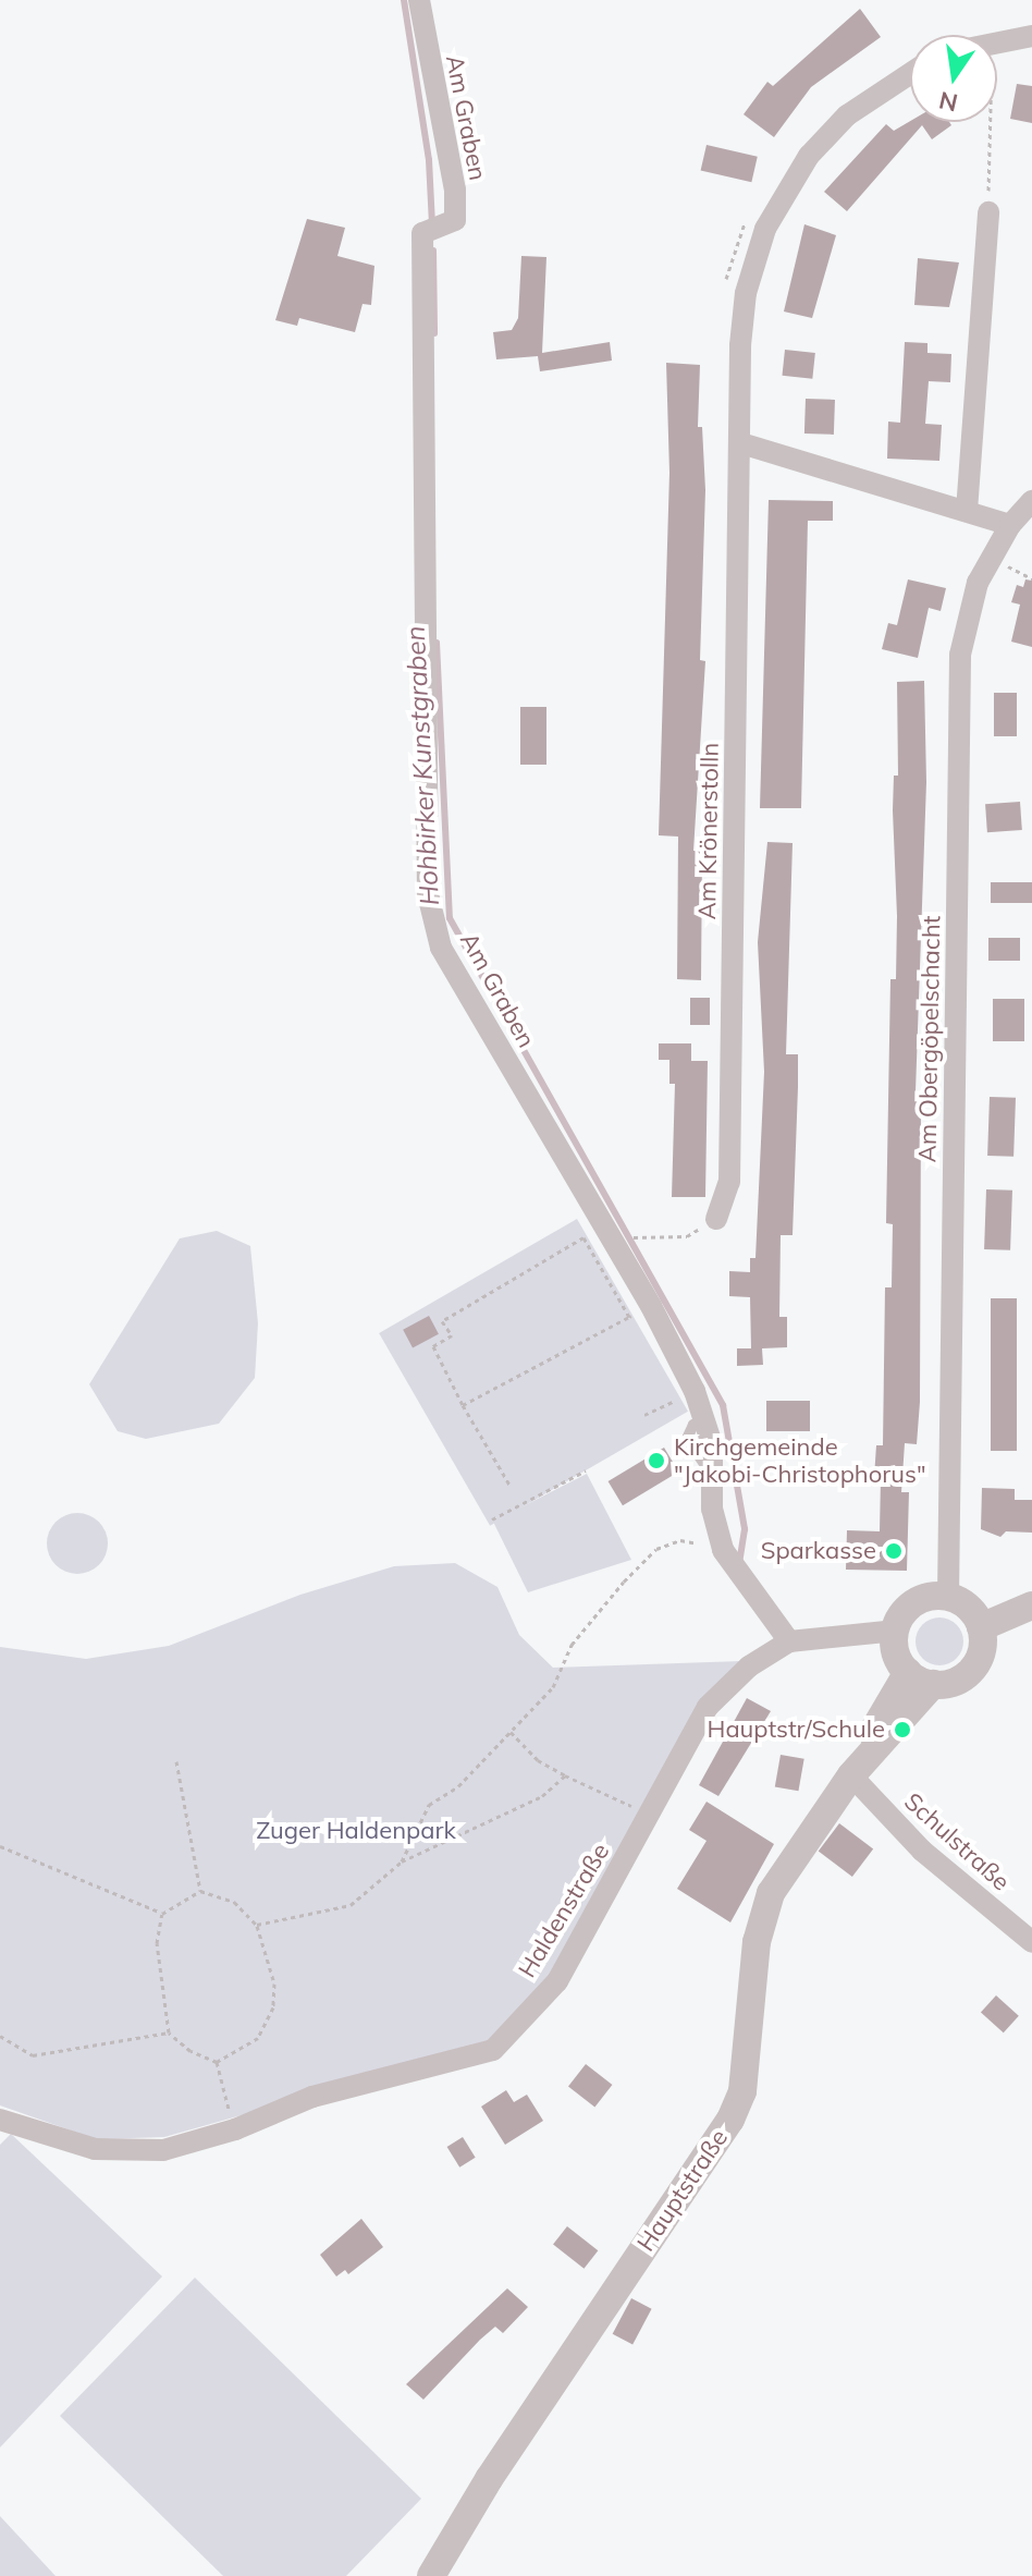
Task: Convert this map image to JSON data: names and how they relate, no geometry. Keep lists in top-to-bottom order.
{
  "streets": {
    "street": [
      "Am Graben",
      "Am Krönerstolln",
      "Am Obergöpelschacht",
      "Schulstraße",
      "Haldenstraße",
      "Hauptstraße"
    ]
  },
  "crossings": [
    ["Am Graben", "Haldenstraße"],
    ["Am Obergöpelschacht", "Haldenstraße"],
    ["Am Obergöpelschacht", "Hauptstraße"],
    ["Schulstraße", "Hauptstraße"],
    ["Haldenstraße", "Hauptstraße"]
  ],
  "water": ["Hohbirker Kunstgraben"],
  "parks": ["Zuger Haldenpark"],
  "places": ["Kirchgemeinde \"Jakobi-Christophorus\"", "Sparkasse", "Hauptstr/Schule"],
  "north": "bottom"
}
